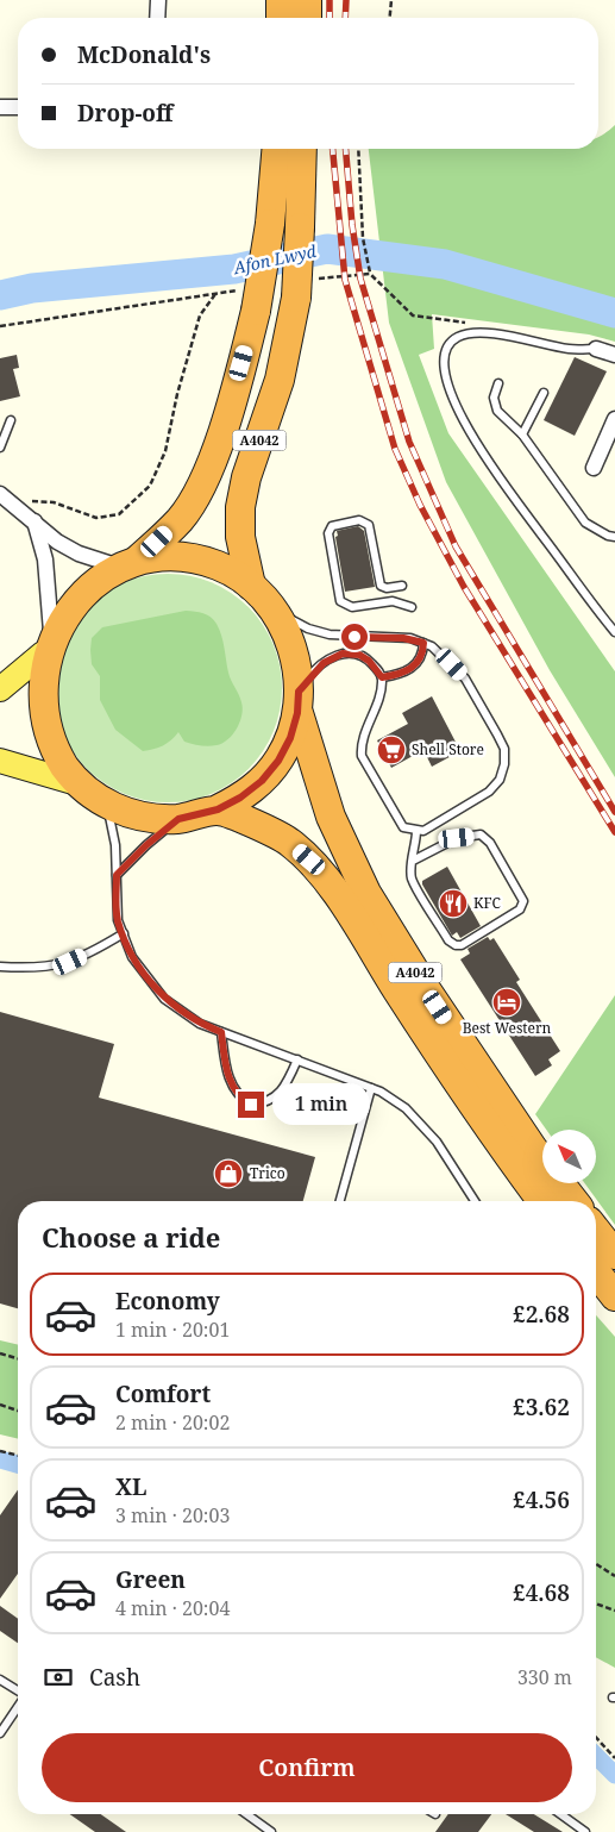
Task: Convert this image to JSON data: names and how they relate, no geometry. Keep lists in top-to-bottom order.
{
  "streets": {
    "highway": ["A4042"]
  },
  "water": ["Afon Lwyd"],
  "places": {
    "supermarket": ["Shell Store"],
    "restaurant": ["KFC"],
    "hotel": ["Best Western"],
    "shop": ["Trico"]
  },
  "north": "top left",
  "page": {
    "banner": ["McDonald's", "Drop-off"],
    "bubble": "1 min",
    "heading": "Choose a ride",
    "list": [
      {
        "name": "Economy",
        "note": "1 min · 20:01",
        "value": "£2.68"
      },
      {
        "name": "Comfort",
        "note": "2 min · 20:02",
        "value": "£3.62"
      },
      {
        "name": "XL",
        "note": "3 min · 20:03",
        "value": "£4.56"
      },
      {
        "name": "Green",
        "note": "4 min · 20:04",
        "value": "£4.68"
      }
    ],
    "pay": ["Cash", "330 m"],
    "buttons": "Confirm"
  }
}
